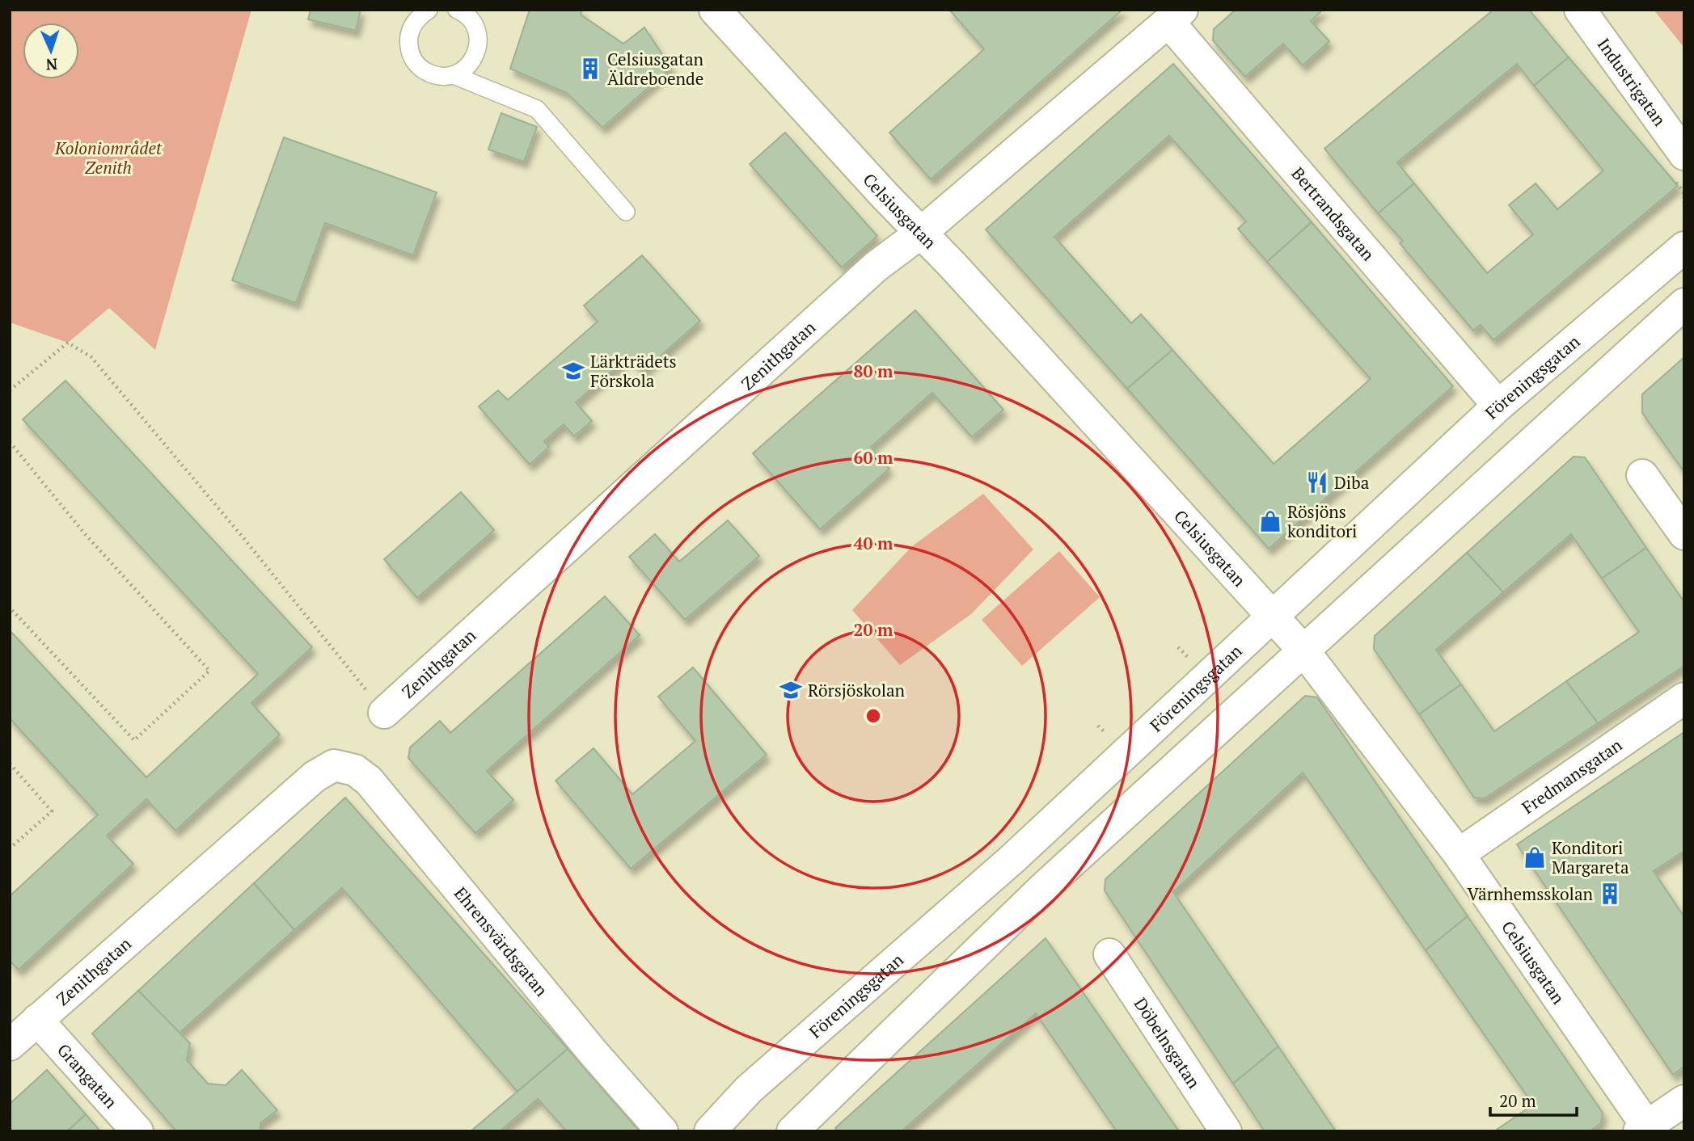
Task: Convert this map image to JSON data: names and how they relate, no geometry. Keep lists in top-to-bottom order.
{
  "streets": {
    "street": [
      "Industrigatan",
      "Celsiusgatan",
      "Bertrandsgatan",
      "Zenithgatan",
      "Föreningsgatan",
      "Fredmansgatan",
      "Ehrensvärdsgatan",
      "Döbelnsgatan",
      "Grangatan"
    ]
  },
  "crossings": [
    ["Celsiusgatan", "Zenithgatan"],
    ["Celsiusgatan", "Föreningsgatan"],
    ["Celsiusgatan", "Fredmansgatan"],
    ["Bertrandsgatan", "Zenithgatan"],
    ["Bertrandsgatan", "Föreningsgatan"],
    ["Zenithgatan", "Ehrensvärdsgatan"],
    ["Zenithgatan", "Grangatan"]
  ],
  "parks": ["Koloniområdet Zenith"],
  "places": {
    "building": ["Celsiusgatan Äldreboende", "Värnhemsskolan"],
    "school or university": ["Lärkträdets Förskola", "Rörsjöskolan"],
    "restaurant": ["Diba"],
    "shop": ["Rösjöns konditori", "Konditori Margareta"]
  },
  "scale_bar": "20 m",
  "north": "bottom",
  "rings": [
    "80 m",
    "60 m",
    "40 m",
    "20 m"
  ]
}
